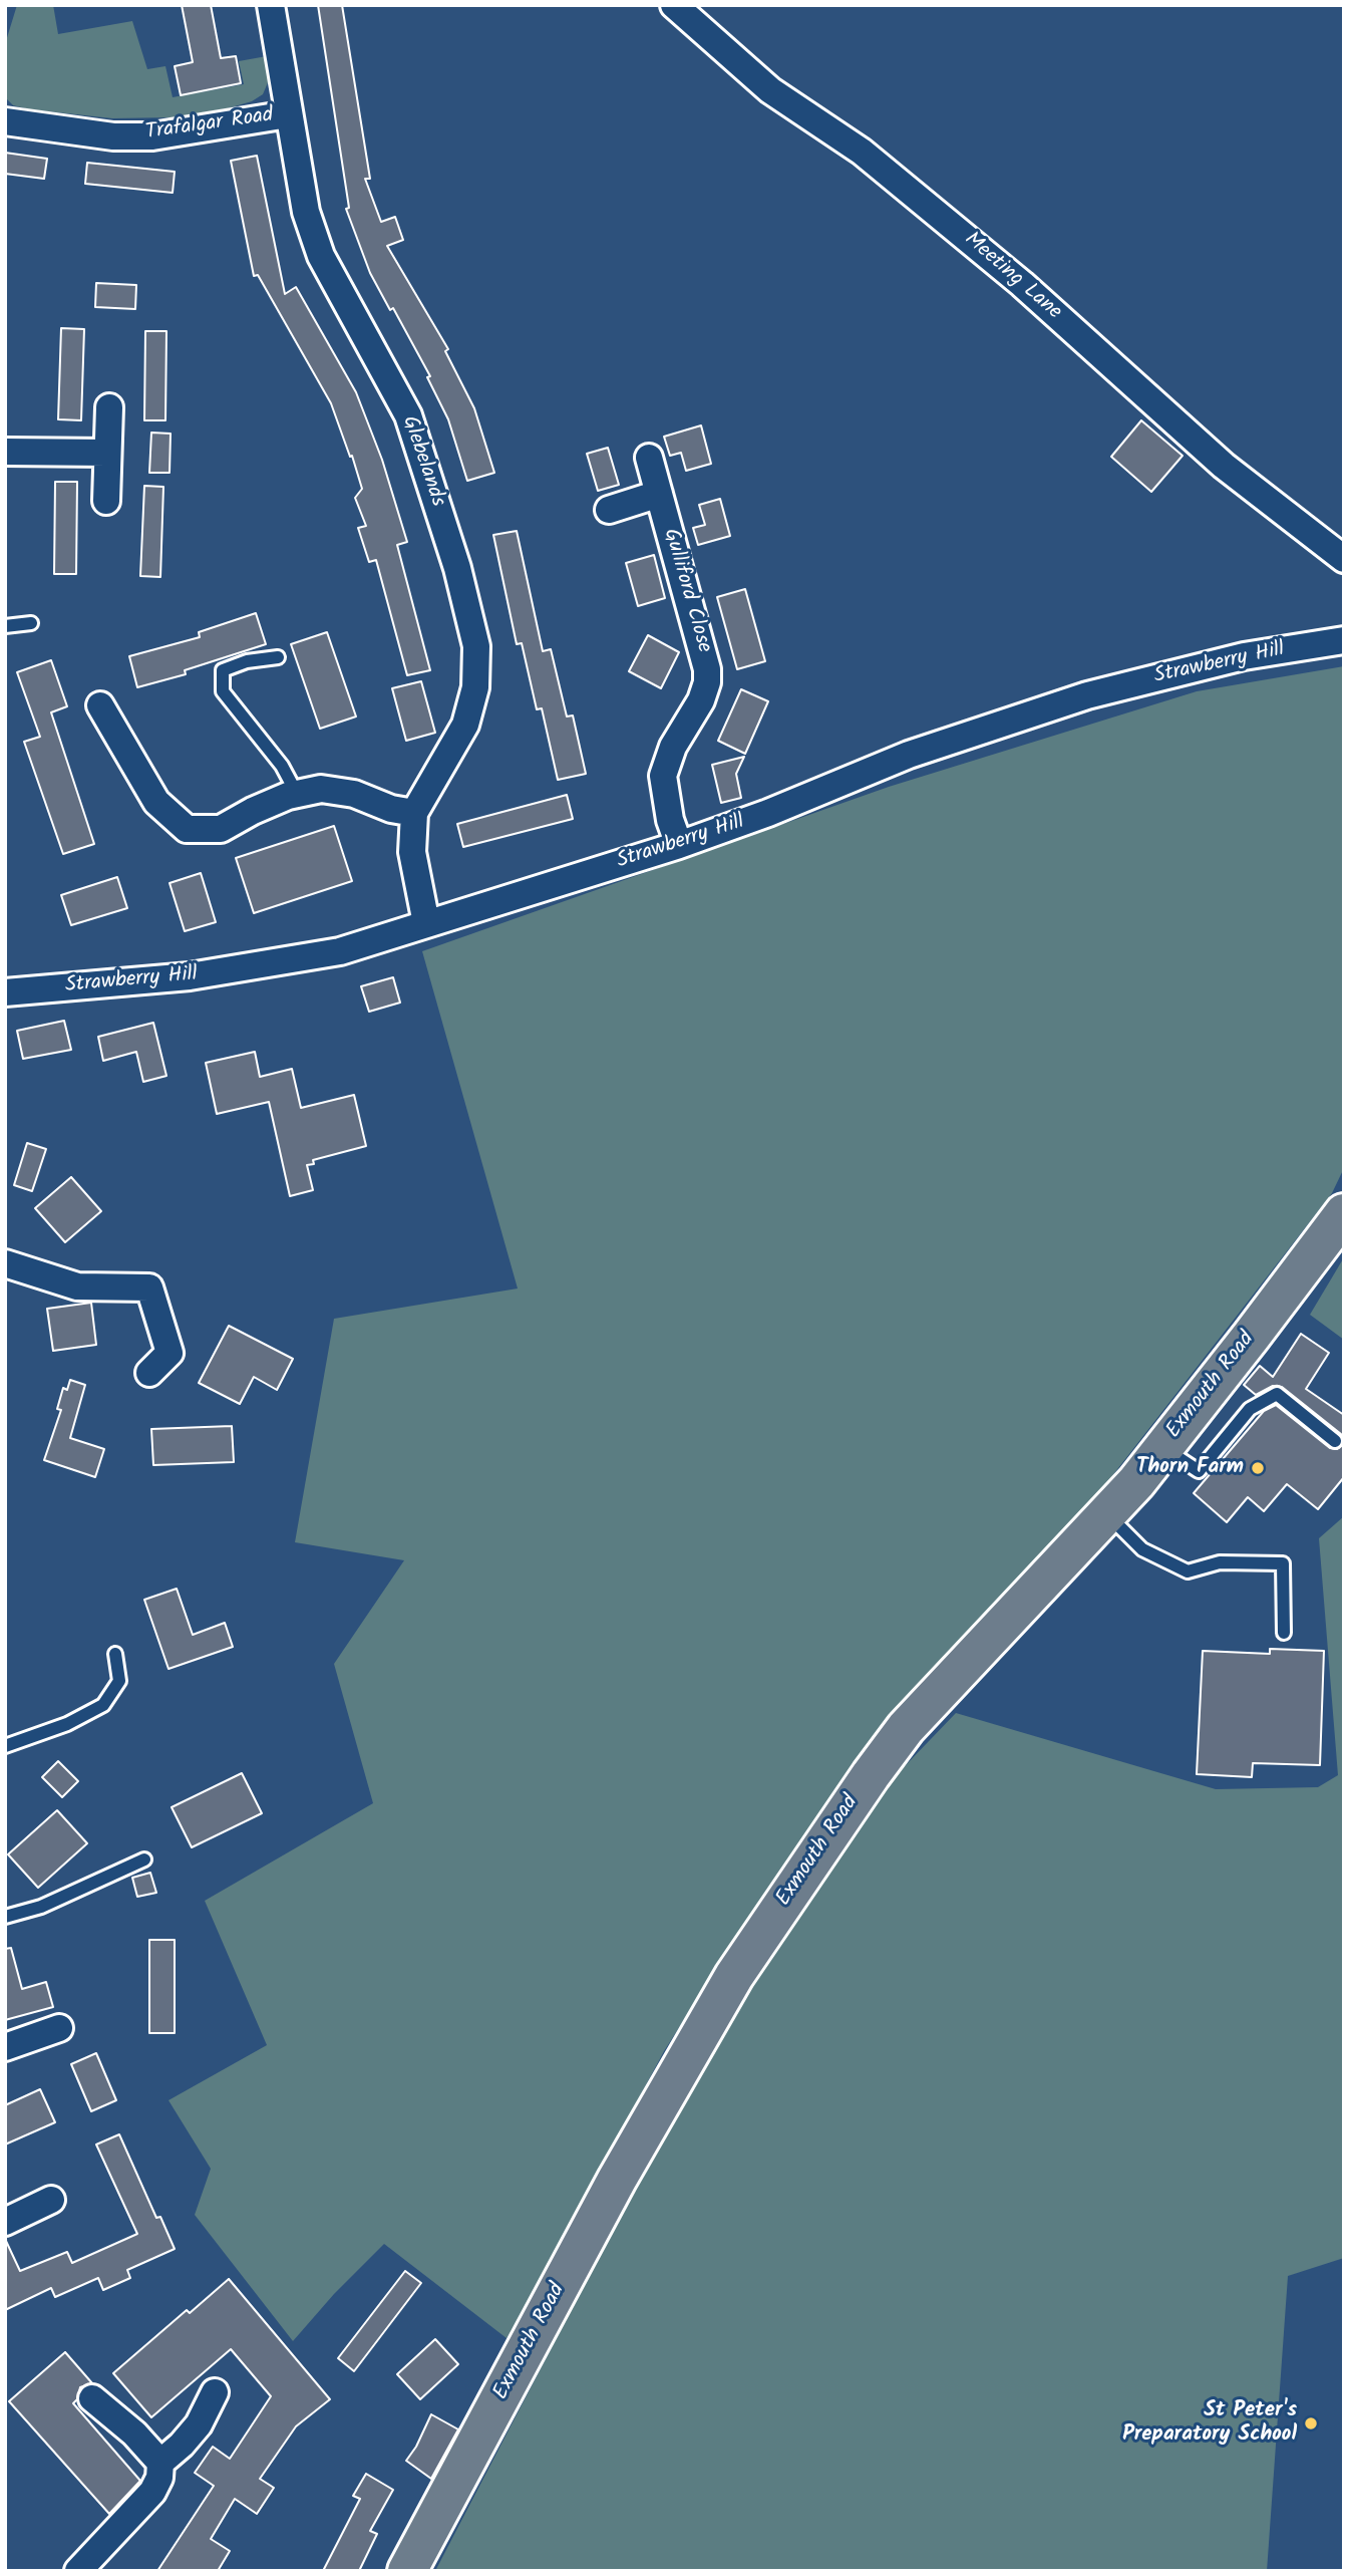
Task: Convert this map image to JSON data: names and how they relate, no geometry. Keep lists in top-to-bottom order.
{
  "streets": {
    "highway": ["Exmouth Road"],
    "street": [
      "Trafalgar Road",
      "Meeting Lane",
      "Glebelands",
      "Gulliford Close",
      "Strawberry Hill"
    ]
  },
  "crossings": [
    ["Trafalgar Road", "Glebelands"],
    ["Glebelands", "Strawberry Hill"],
    ["Gulliford Close", "Strawberry Hill"]
  ],
  "places": ["Thorn Farm", "St Peter's Preparatory School"]
}
